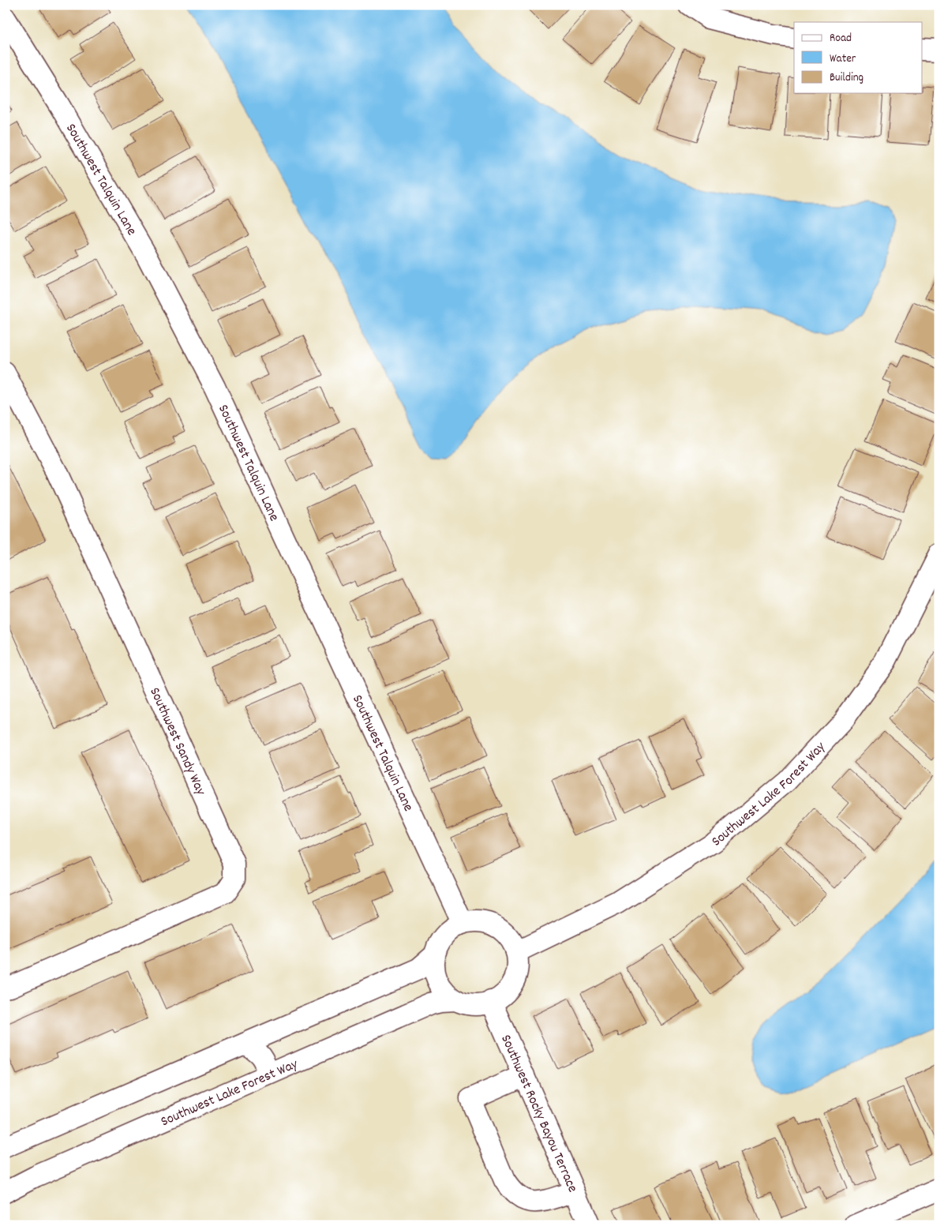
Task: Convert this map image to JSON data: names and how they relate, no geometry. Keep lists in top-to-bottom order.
{
  "streets": {
    "street": [
      "Southwest Talquin Lane",
      "Southwest Sandy Way",
      "Southwest Lake Forest Way",
      "Southwest Rocky Bayou Terrace"
    ]
  },
  "crossings": [
    ["Southwest Talquin Lane", "Southwest Lake Forest Way"],
    ["Southwest Talquin Lane", "Southwest Rocky Bayou Terrace"],
    ["Southwest Lake Forest Way", "Southwest Rocky Bayou Terrace"]
  ],
  "legend": ["Road", "Water", "Building"]
}
